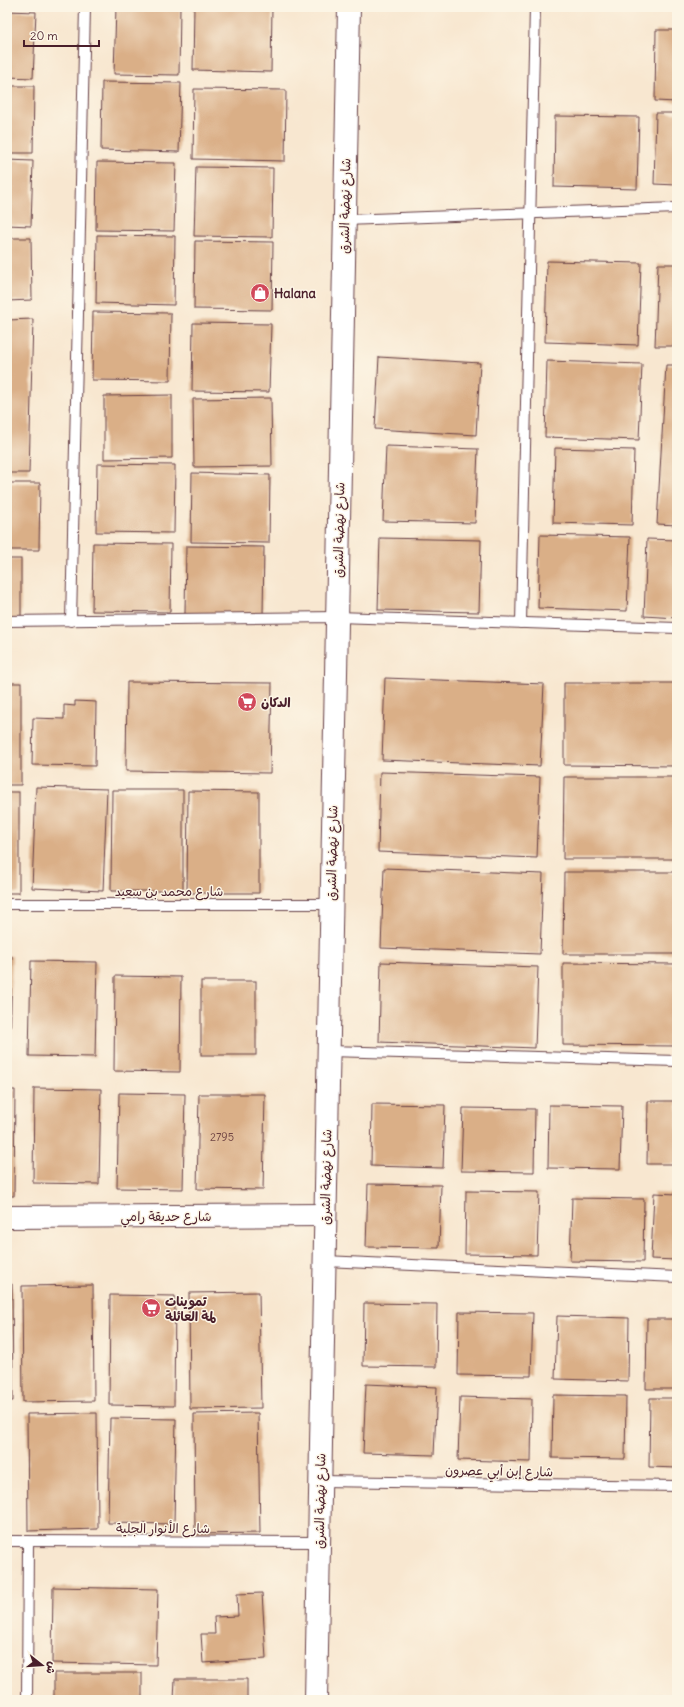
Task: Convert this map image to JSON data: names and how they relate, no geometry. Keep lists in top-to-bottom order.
{
  "streets": {
    "street": ["شارع نهضة الشرق", "شارع حديقة رامي"],
    "lane": ["شارع محمد بن سعيد", "شارع إبن أبي عصرون", "شارع الأنوار الجلية"]
  },
  "crossings": [
    ["شارع نهضة الشرق", "شارع محمد بن سعيد"],
    ["شارع نهضة الشرق", "شارع حديقة رامي"],
    ["شارع نهضة الشرق", "شارع إبن أبي عصرون"],
    ["شارع نهضة الشرق", "شارع الأنوار الجلية"]
  ],
  "places": {
    "shop": ["Halana"],
    "supermarket": ["الدكان", "تموينات لمة العائلة"]
  },
  "house_numbers": ["2795"],
  "scale_bar": "20 m",
  "north": "right"
}
